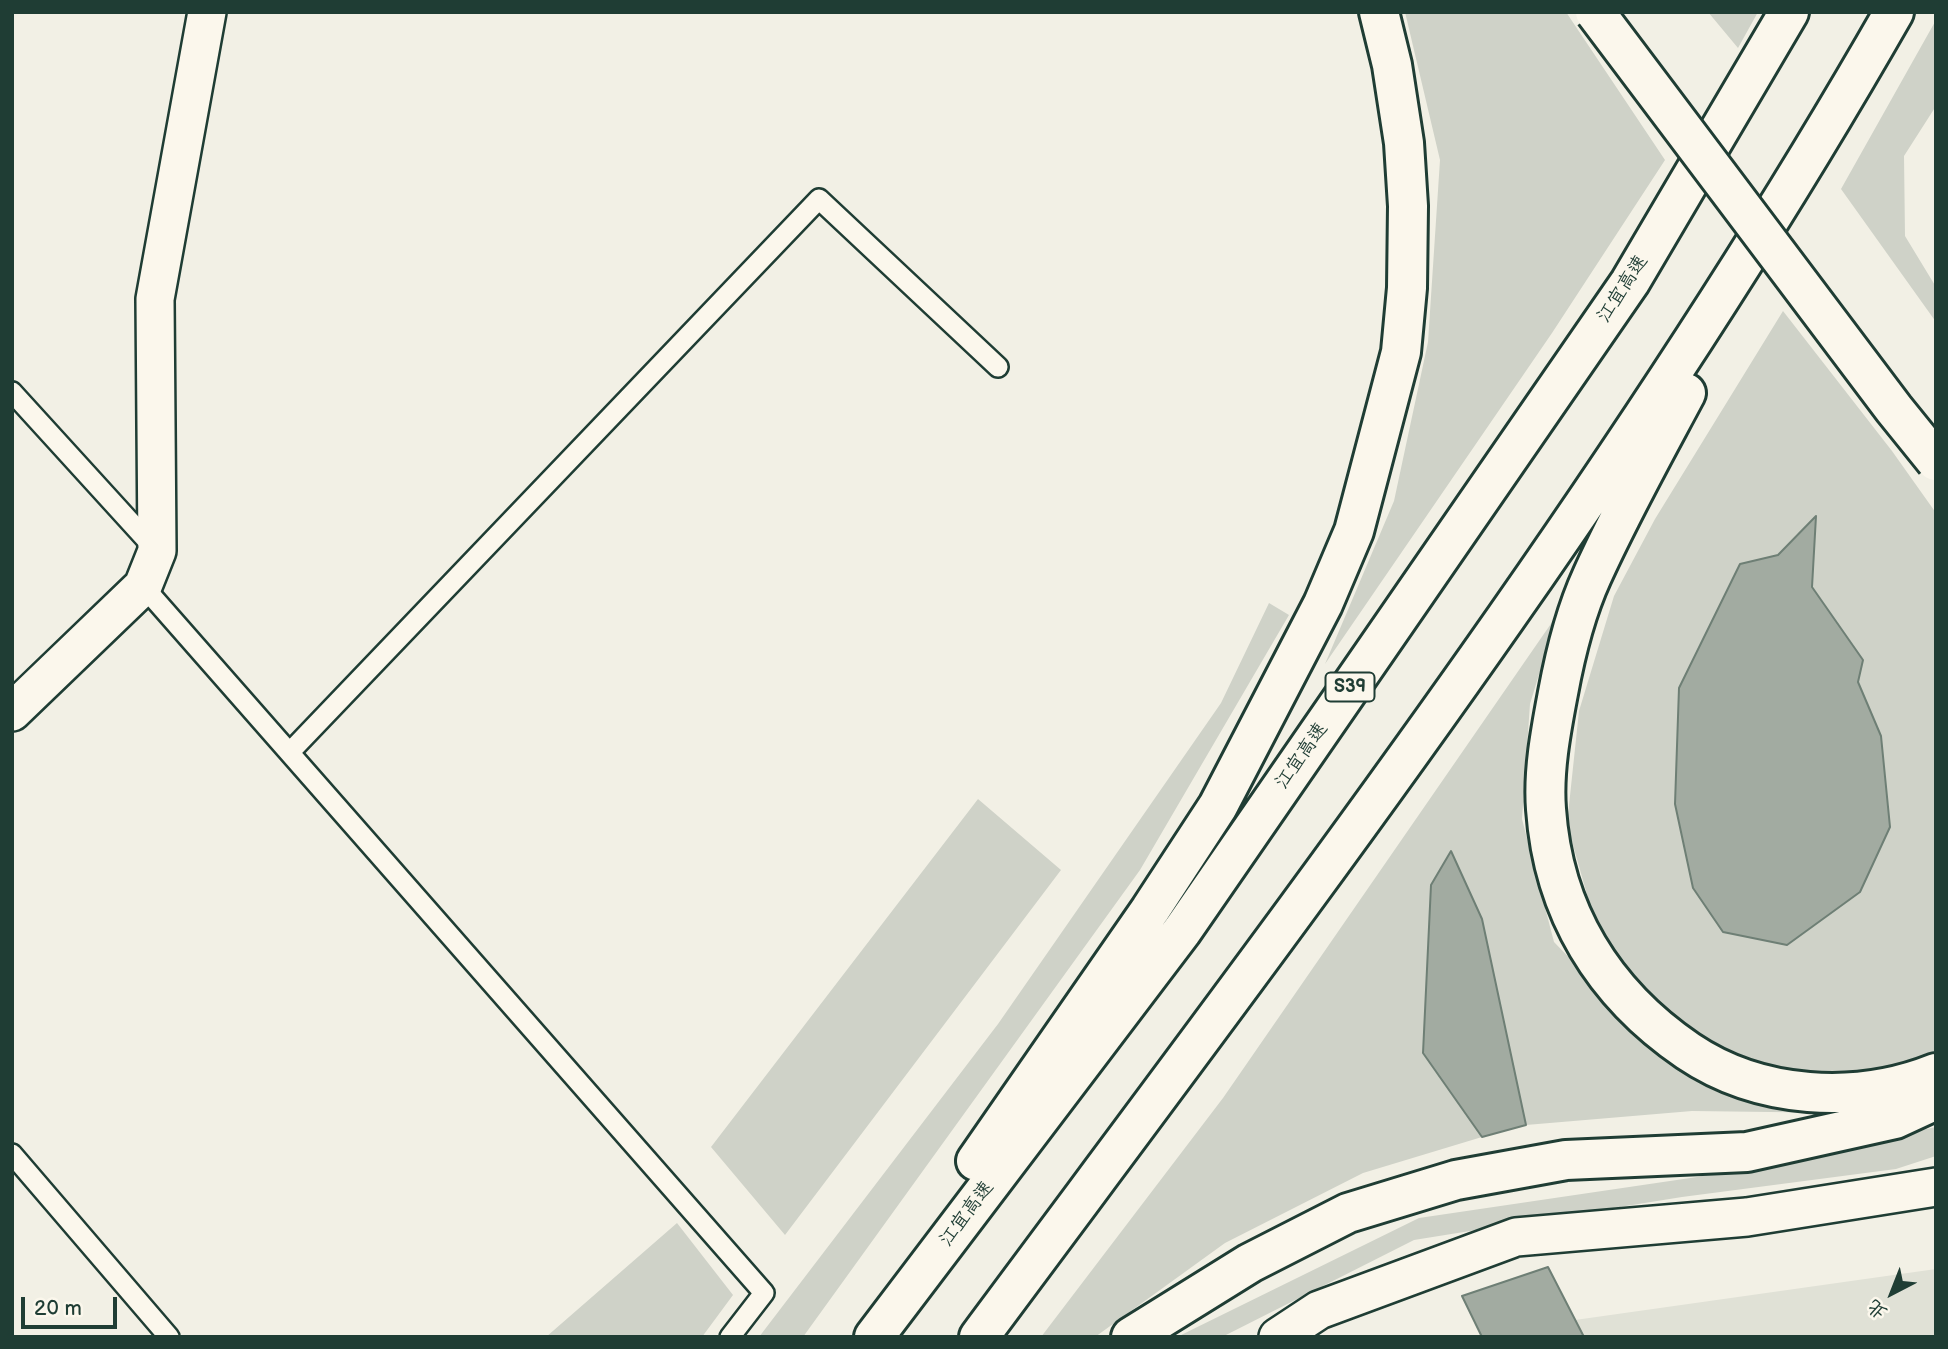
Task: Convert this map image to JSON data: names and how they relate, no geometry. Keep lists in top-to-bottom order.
{
  "streets": {
    "highway": ["江宜高速", "S39"]
  },
  "scale_bar": "20 m",
  "north": "bottom left"
}
